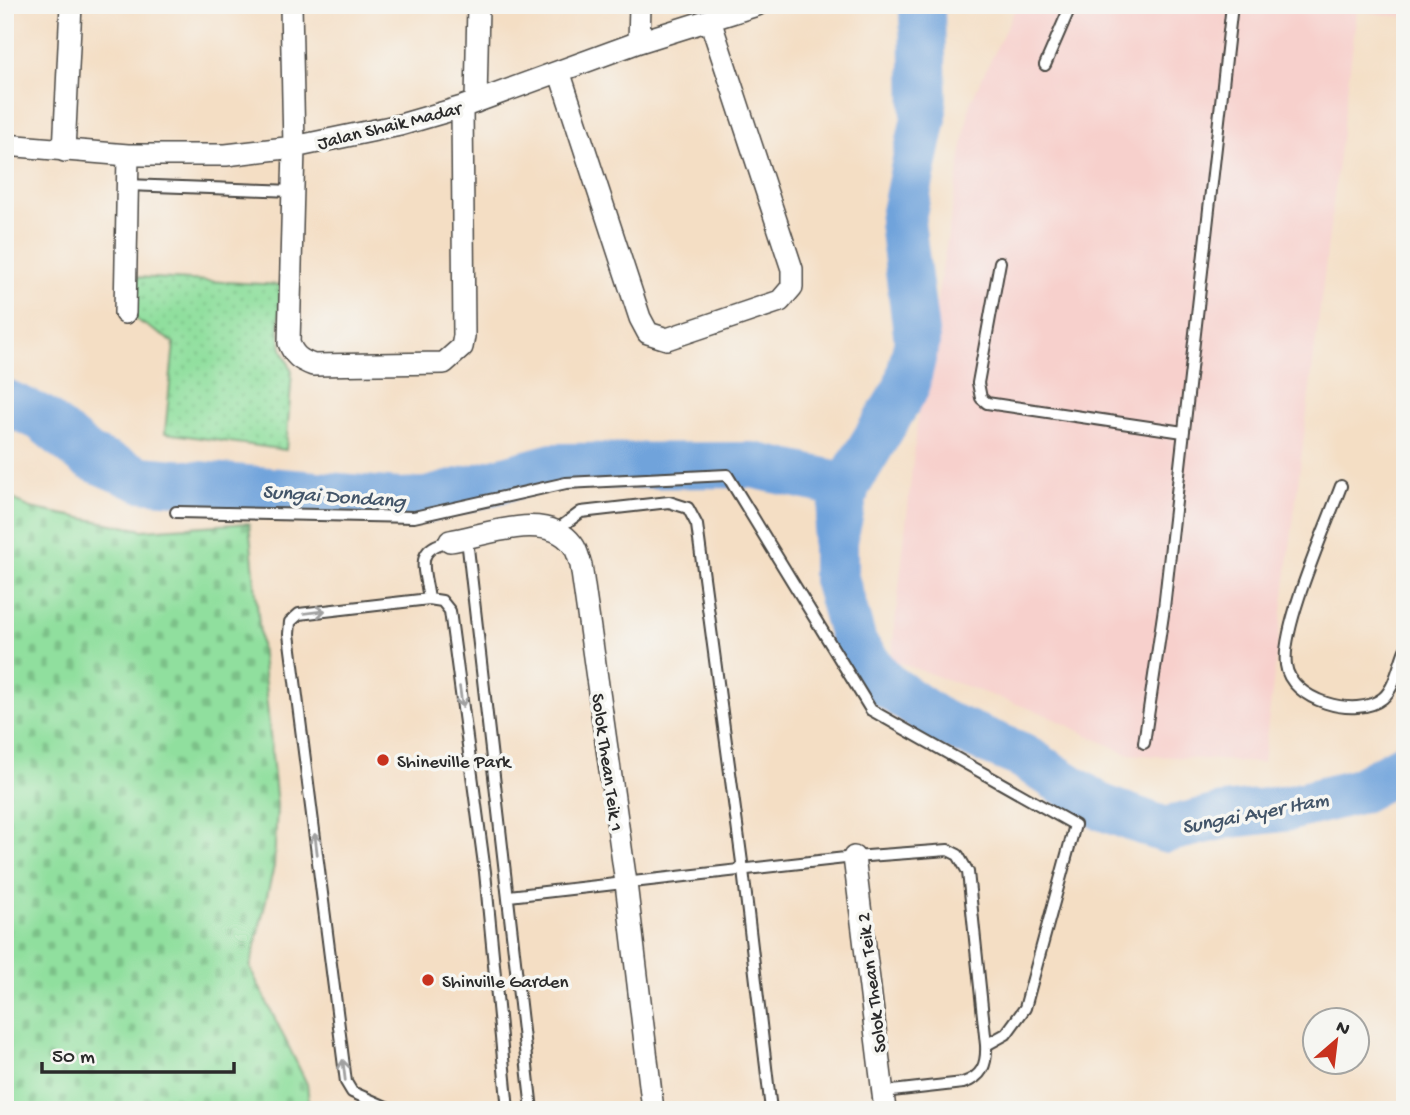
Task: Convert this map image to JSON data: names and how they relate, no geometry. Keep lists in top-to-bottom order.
{
  "streets": {
    "street": ["Jalan Shaik Madar", "Solok Thean Teik 1", "Solok Thean Teik 2"]
  },
  "water": ["Sungai Dondang", "Sungai Ayer Itam"],
  "places": ["Shineville Park", "Shinville Garden"],
  "scale_bar": "50 m",
  "north": "top right"
}
